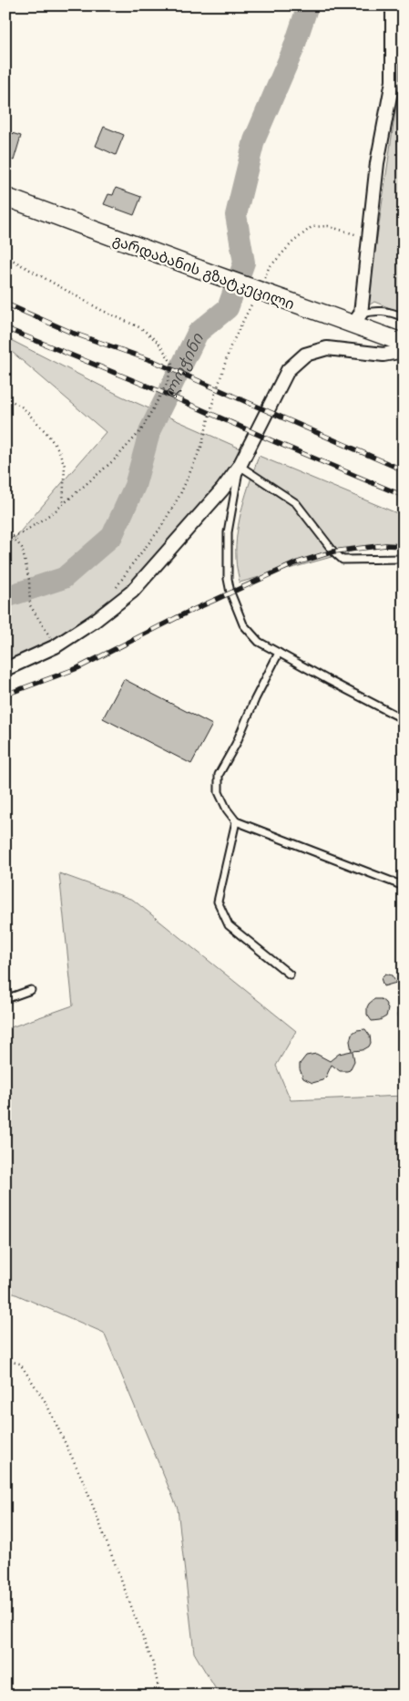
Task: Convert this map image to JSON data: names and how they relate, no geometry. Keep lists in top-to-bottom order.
{
  "streets": {
    "main road": ["გარდაბანის გზატკეცილი"]
  },
  "water": ["ლოჭინი"]
}
